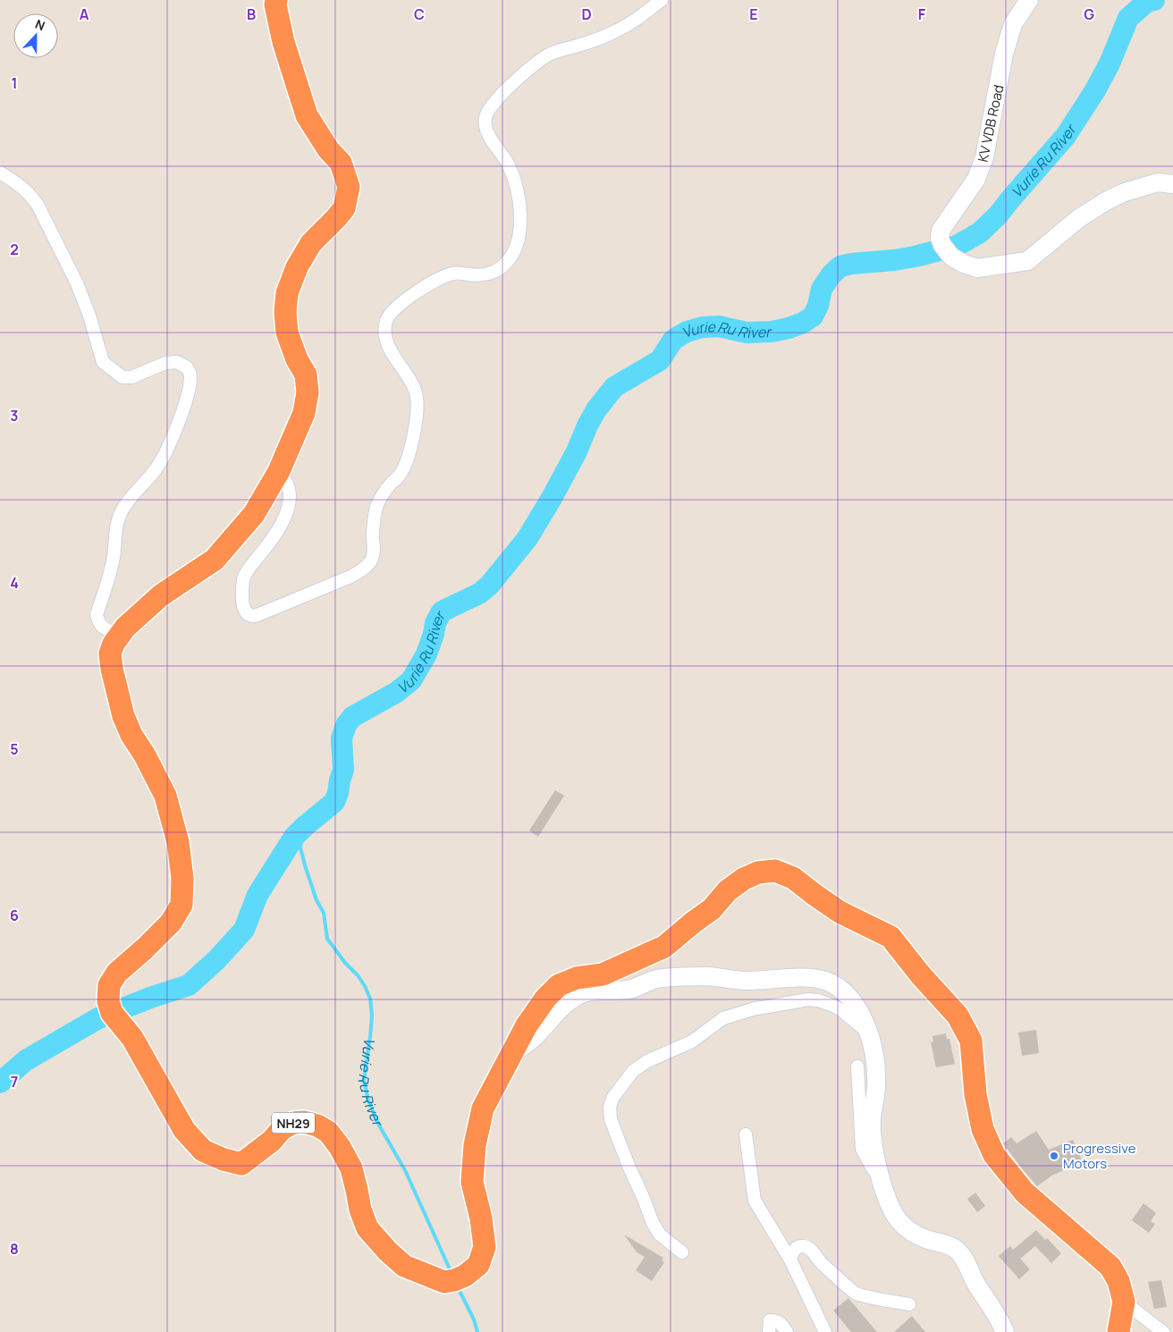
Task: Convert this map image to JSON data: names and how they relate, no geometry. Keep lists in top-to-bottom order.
{
  "streets": {
    "highway": ["NH29"],
    "street": ["KV VDB Road"]
  },
  "water": ["Vurie Ru River"],
  "places": ["Progressive Motors"],
  "north": "top",
  "grid": {
    "columns": [
      "A",
      "B",
      "C",
      "D",
      "E",
      "F",
      "G"
    ],
    "rows": [
      "1",
      "2",
      "3",
      "4",
      "5",
      "6",
      "7",
      "8"
    ]
  }
}
